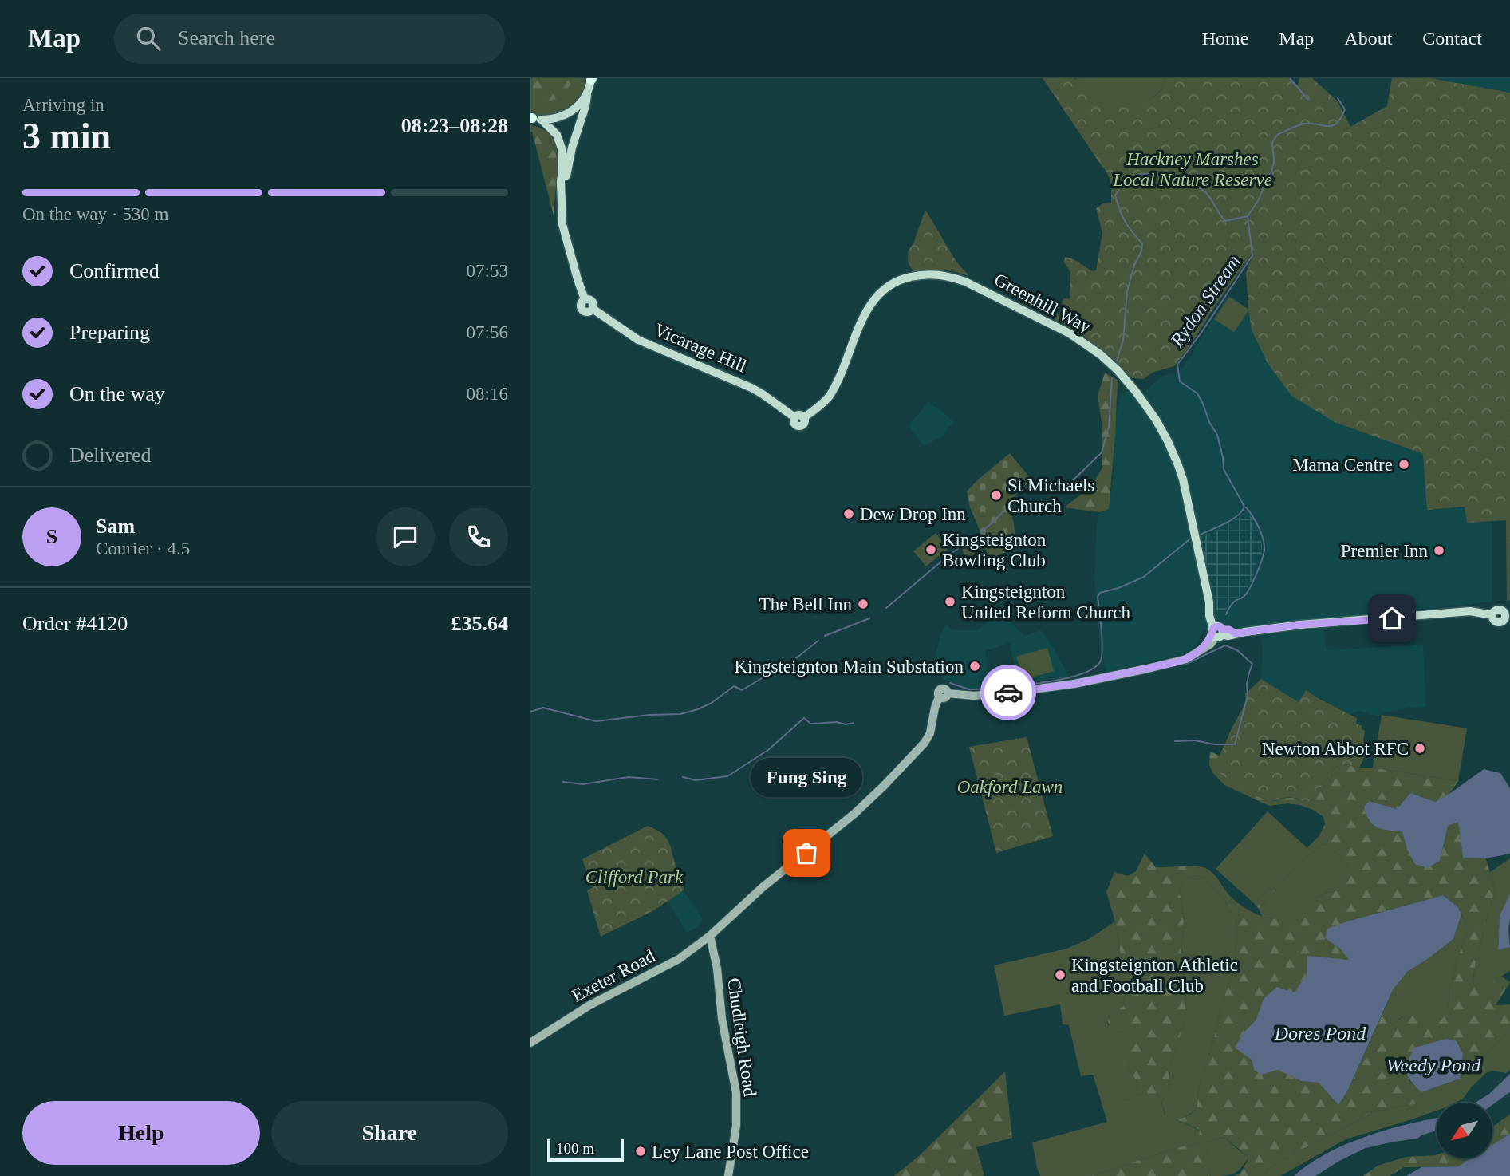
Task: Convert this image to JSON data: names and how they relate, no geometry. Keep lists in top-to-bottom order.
{
  "streets": {
    "main road": [
      "Greenhill Way",
      "Vicarage Hill",
      "Exeter Road",
      "Chudleigh Road"
    ]
  },
  "crossings": [
    ["Greenhill Way", "Vicarage Hill"],
    ["Greenhill Way", "Exeter Road"],
    ["Exeter Road", "Chudleigh Road"]
  ],
  "water": ["Rydon Stream", "Dores Pond", "Weedy Pond"],
  "parks": ["Hackney Marshes Local Nature Reserve", "Oakford Lawn", "Clifford Park"],
  "places": [
    "Mama Centre",
    "St Michaels Church",
    "Dew Drop Inn",
    "Kingsteignton Bowling Club",
    "Premier Inn",
    "Kingsteignton United Reform Church",
    "The Bell Inn",
    "Kingsteignton Main Substation",
    "Newton Abbot RFC",
    "Fung Sing",
    "Kingsteignton Athletic and Football Club",
    "Ley Lane Post Office"
  ],
  "scale_bar": "100 m",
  "north": "bottom left",
  "page": {
    "header": "Map",
    "search": "Search here",
    "nav": [
      "Home",
      "Map",
      "About",
      "Contact"
    ],
    "heading": ["3 min", "Arriving in", "08:23–08:28"],
    "panel": [
      "Sam",
      "Courier · 4.5",
      "Order #4120",
      "£35.64"
    ],
    "bar": "On the way · 530 m",
    "list": [
      ["Confirmed", "07:53"],
      ["Preparing", "07:56"],
      ["On the way", "08:16"],
      "Delivered"
    ],
    "round": "S",
    "bubble": "Fung Sing",
    "buttons": ["Help", "Share"],
    "scale": "100 m"
  }
}
